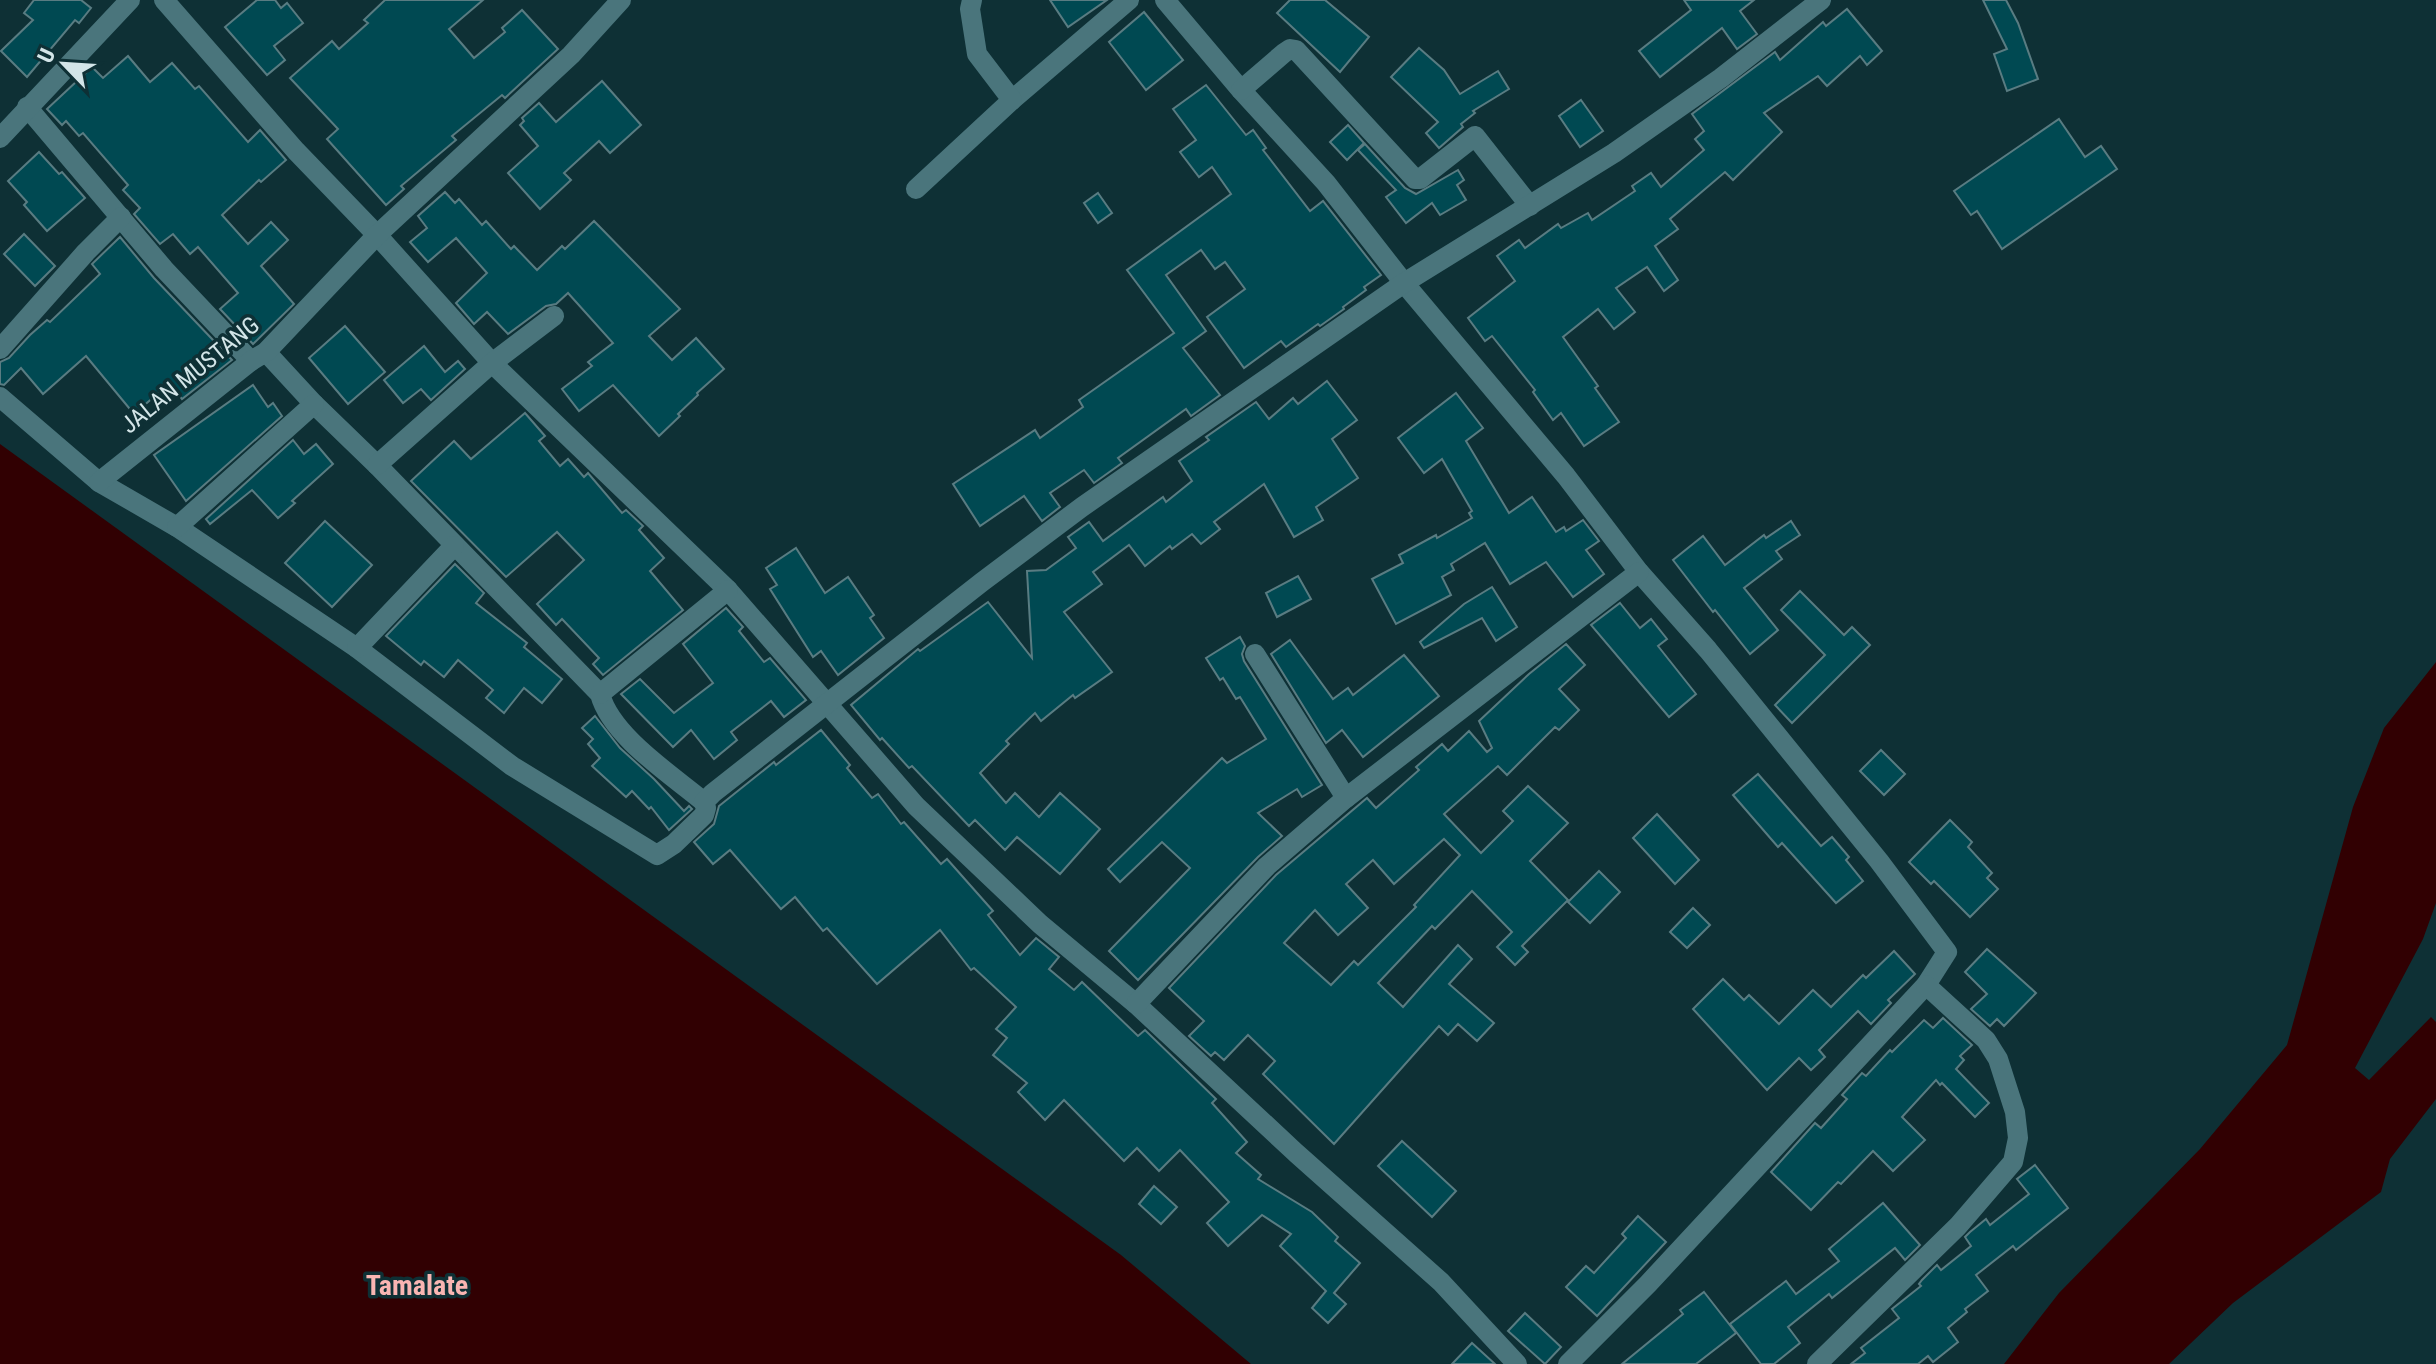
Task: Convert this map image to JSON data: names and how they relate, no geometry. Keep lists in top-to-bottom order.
{
  "streets": {
    "street": ["JALAN MUSTANG"]
  },
  "districts": ["Tamalate"],
  "north": "top left"
}
